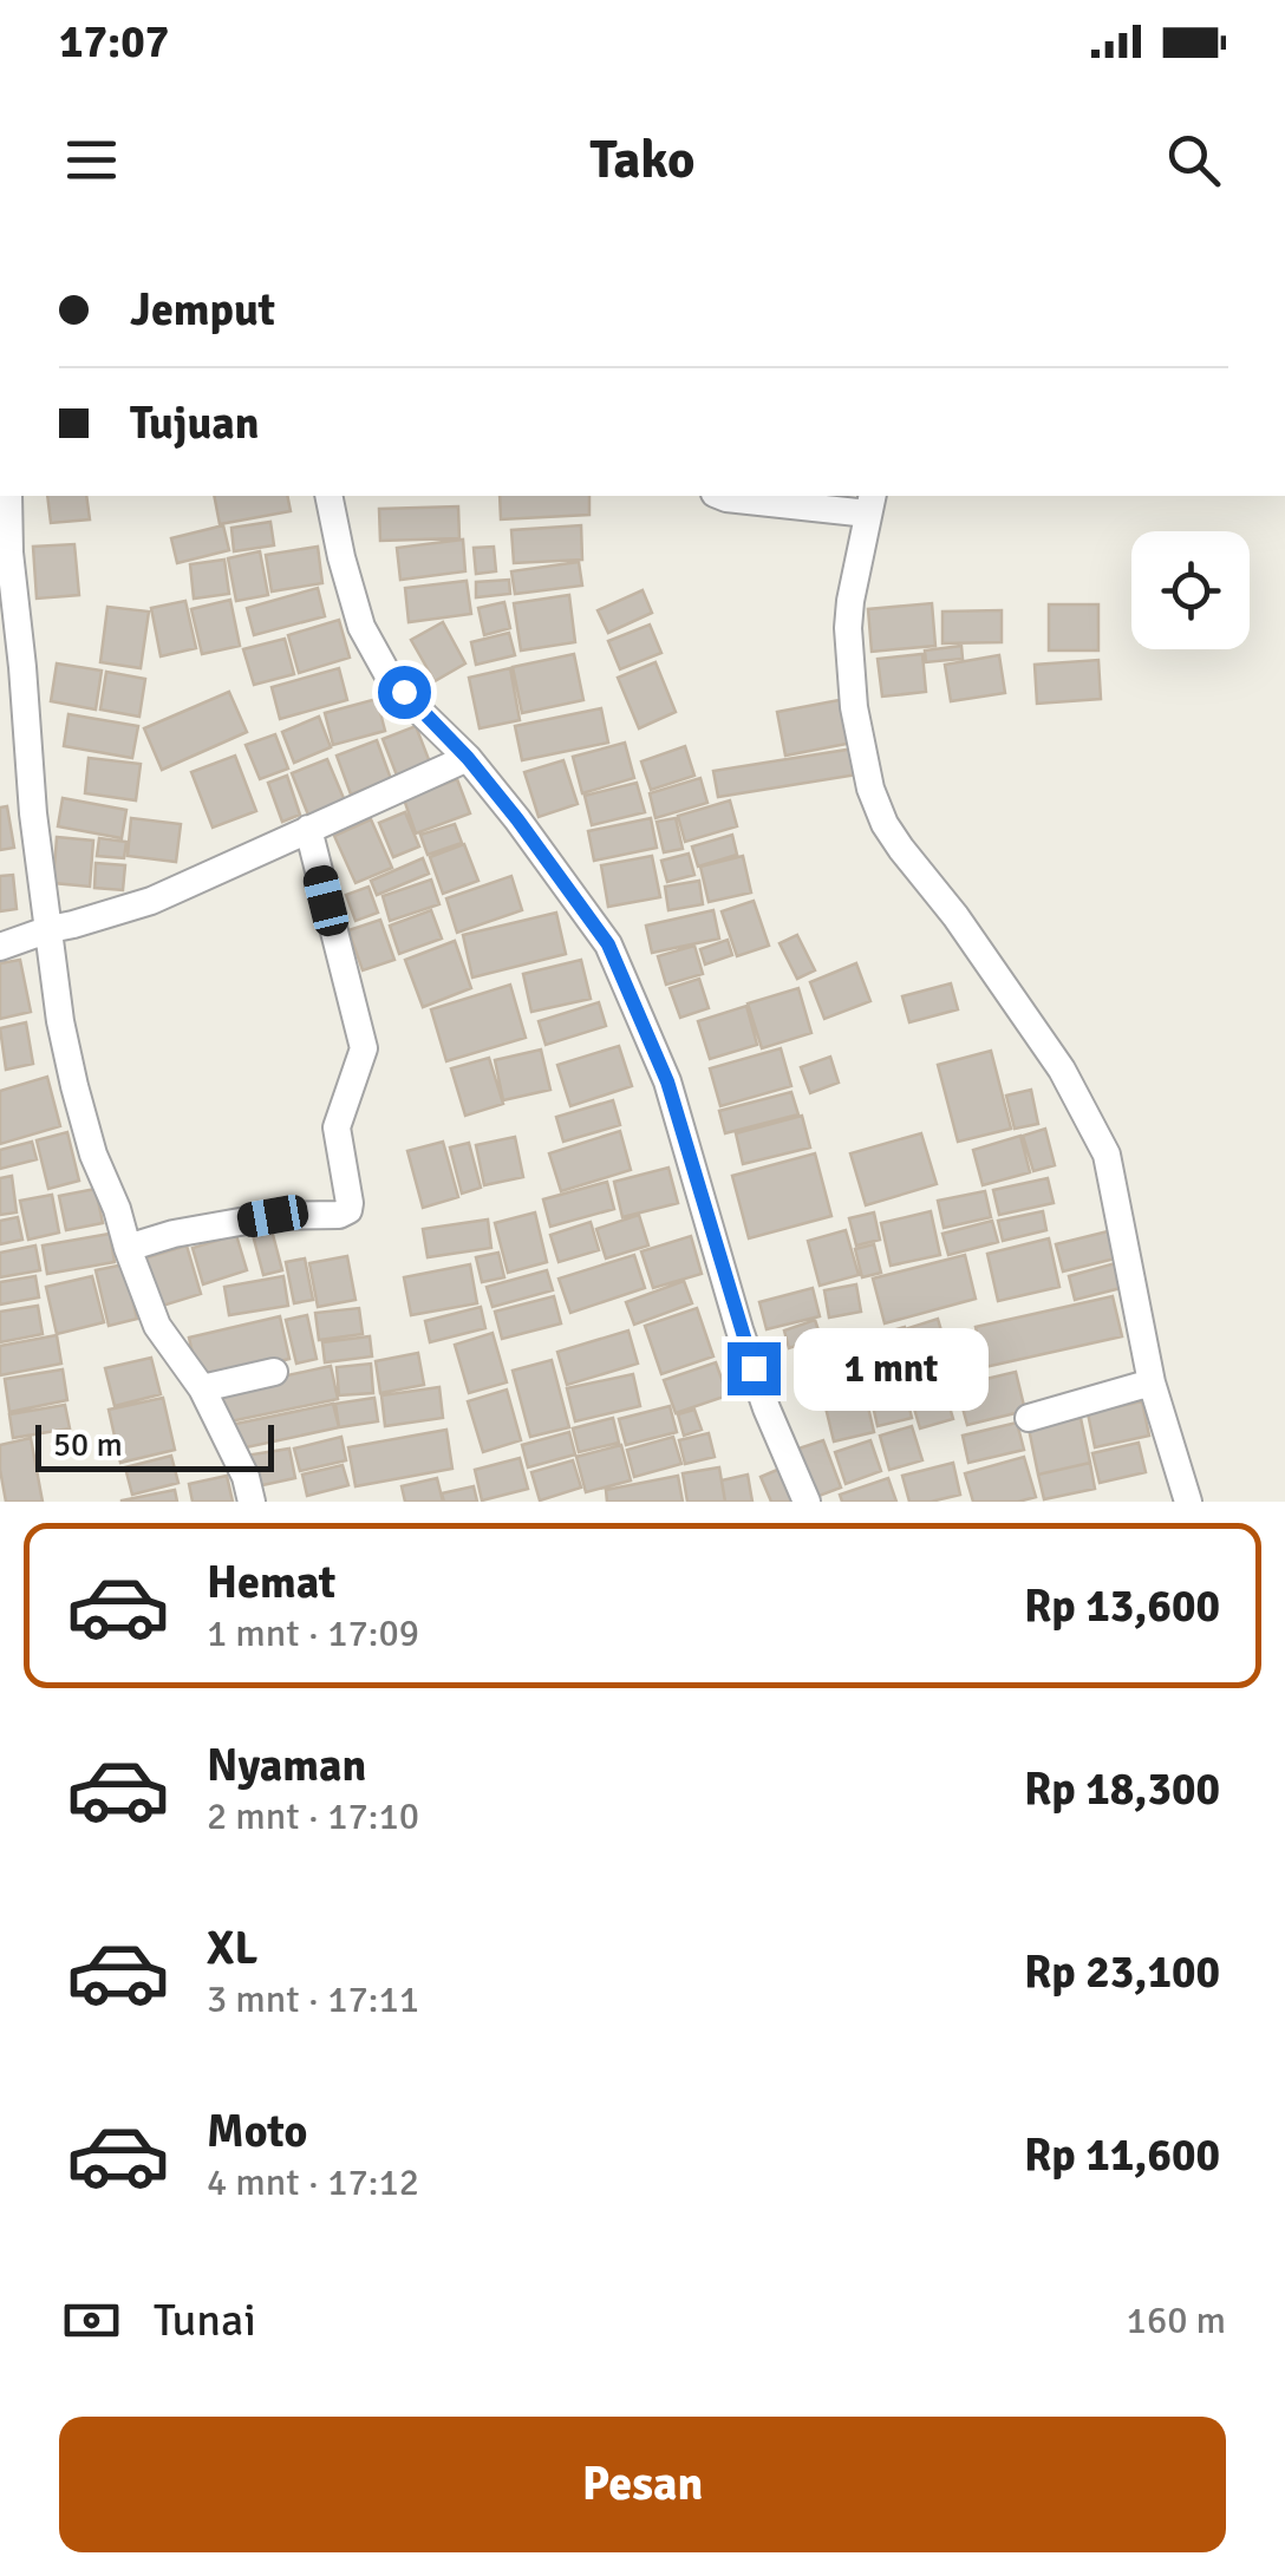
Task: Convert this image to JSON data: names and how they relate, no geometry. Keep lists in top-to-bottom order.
{
  "scale_bar": "50 m",
  "page": {
    "status": "17:07",
    "header": "Tako",
    "banner": ["Jemput", "Tujuan"],
    "bubble": "1 mnt",
    "scale": "50 m",
    "list": [
      {
        "name": "Hemat",
        "note": "1 mnt · 17:09",
        "value": "Rp 13,600"
      },
      {
        "name": "Nyaman",
        "note": "2 mnt · 17:10",
        "value": "Rp 18,300"
      },
      {
        "name": "XL",
        "note": "3 mnt · 17:11",
        "value": "Rp 23,100"
      },
      {
        "name": "Moto",
        "note": "4 mnt · 17:12",
        "value": "Rp 11,600"
      }
    ],
    "pay": ["Tunai", "160 m"],
    "buttons": "Pesan"
  }
}
